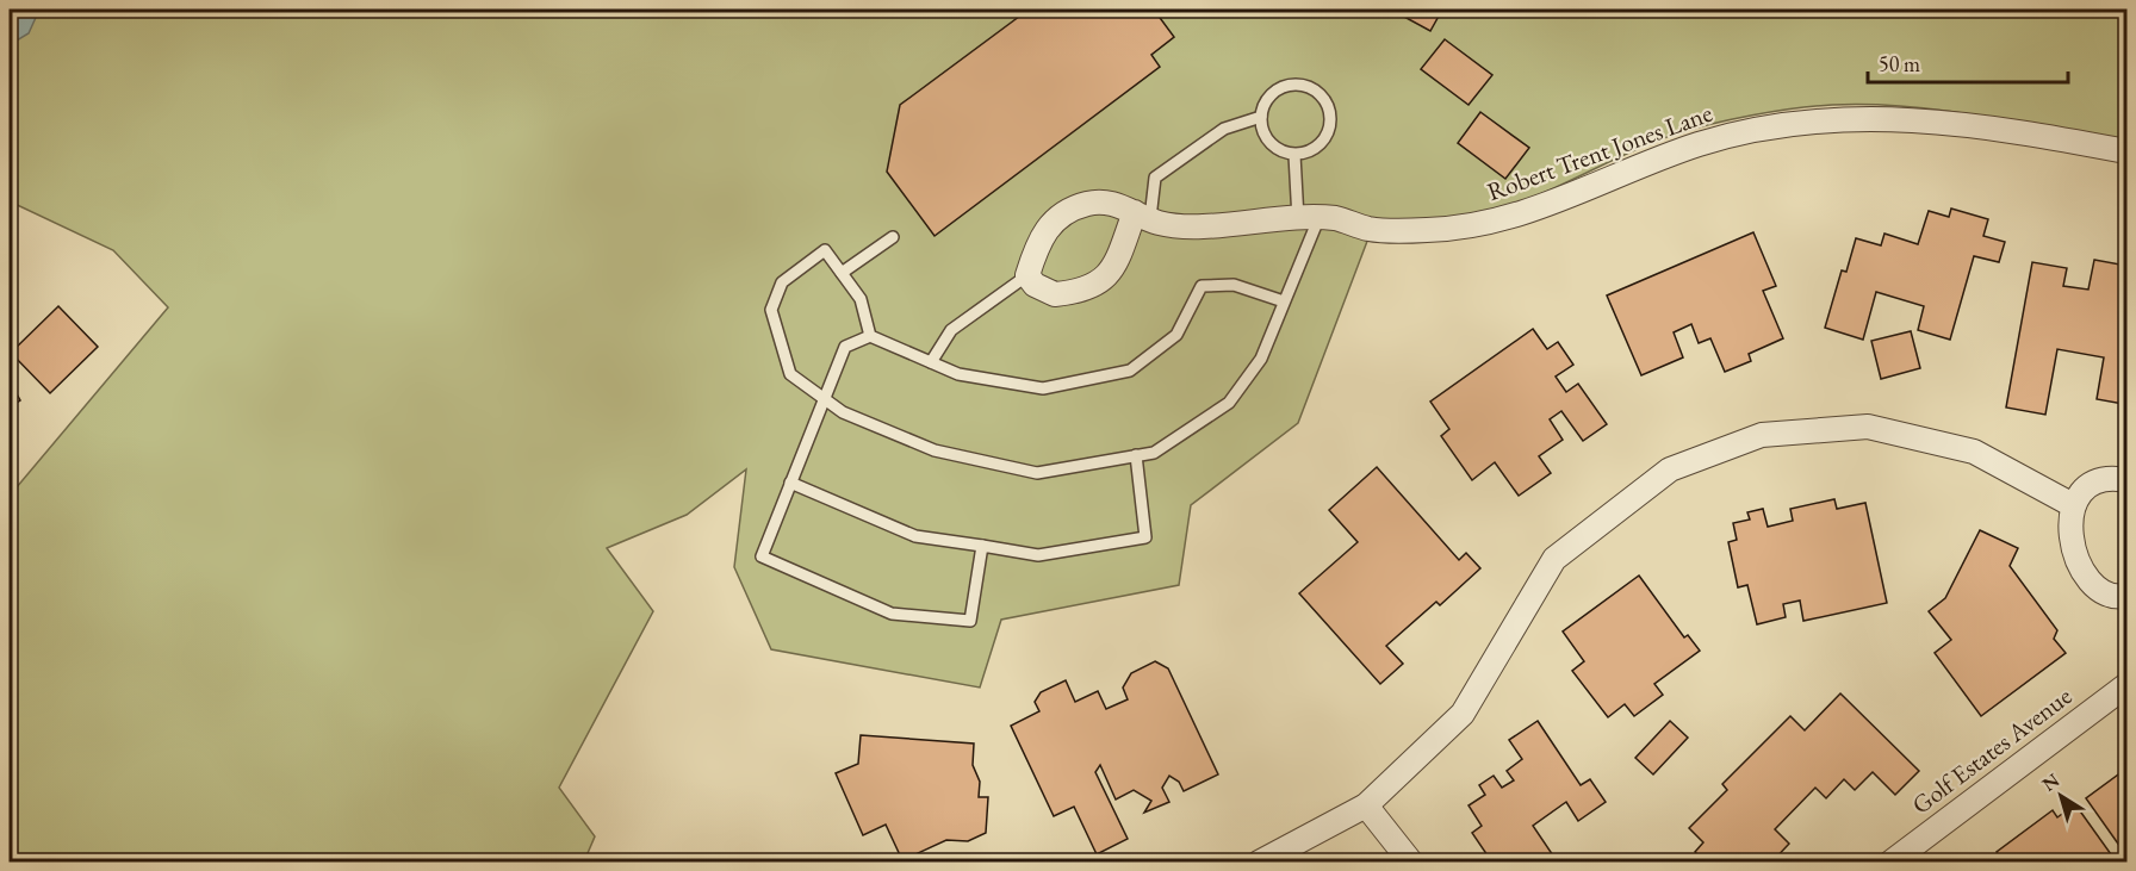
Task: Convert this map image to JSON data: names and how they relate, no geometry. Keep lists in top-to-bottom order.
{
  "streets": {
    "street": ["Robert Trent Jones Lane", "Golf Estates Avenue"]
  },
  "scale_bar": "50 m",
  "north": "top left"
}
